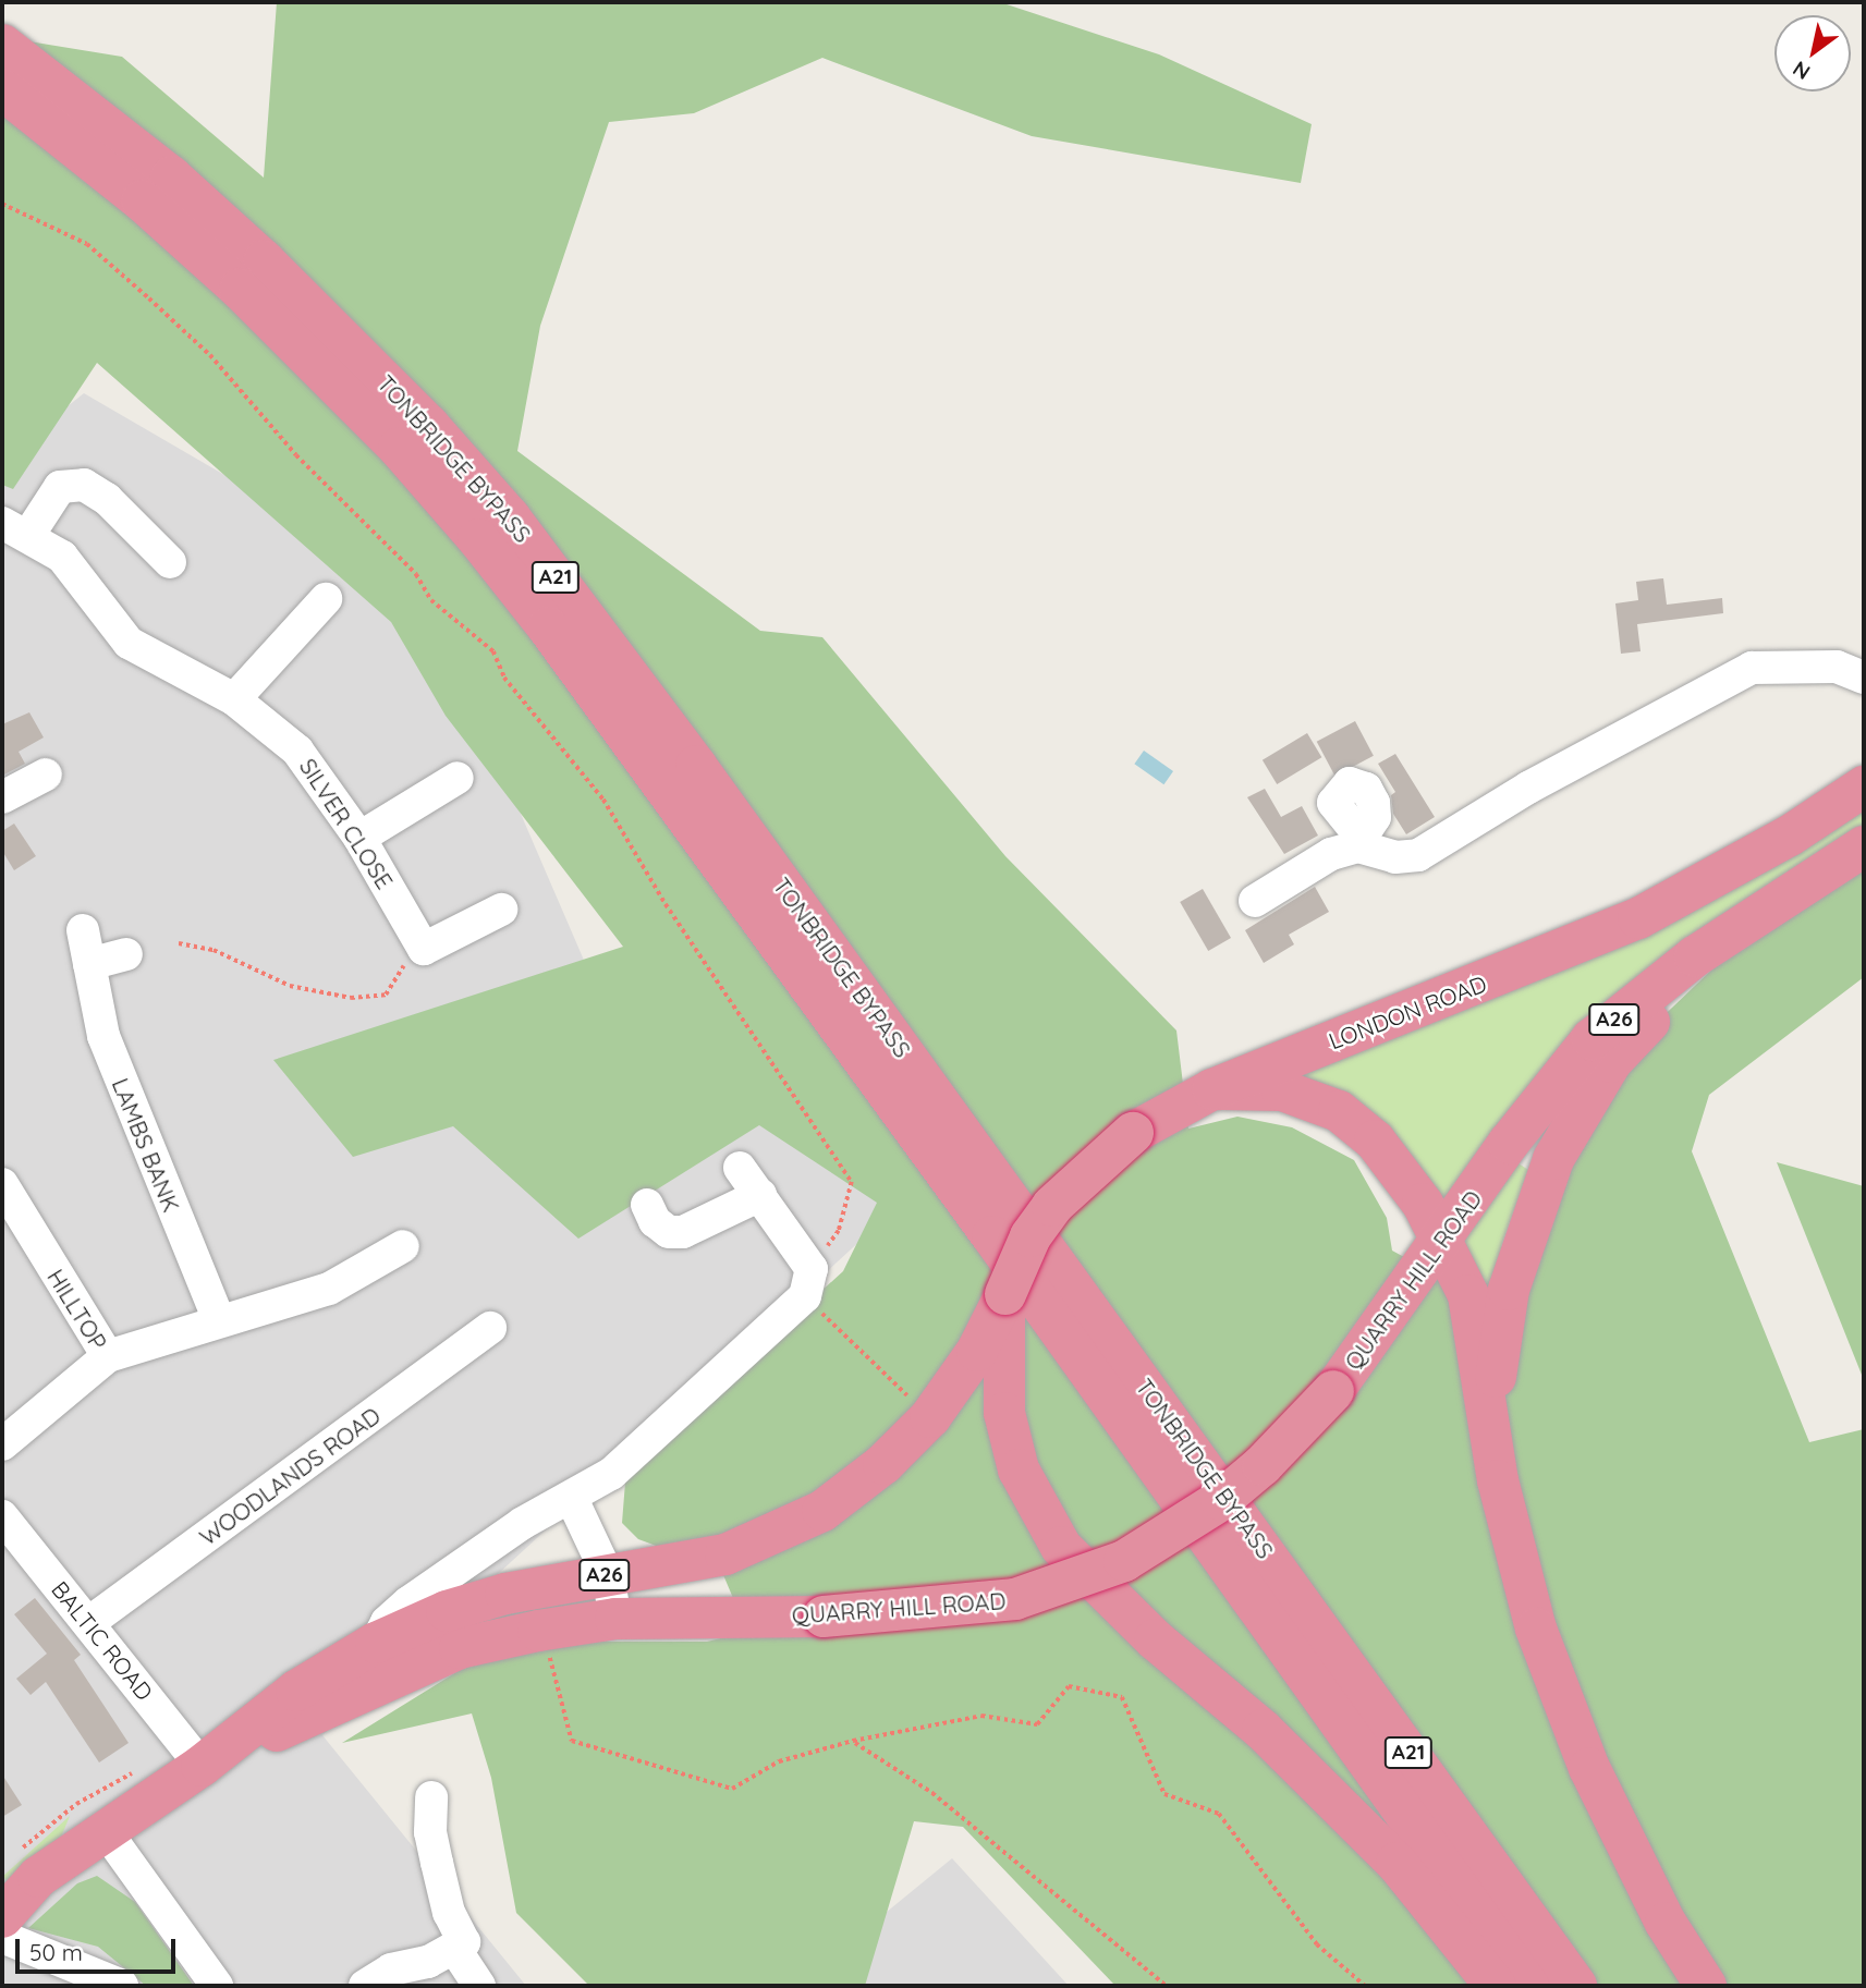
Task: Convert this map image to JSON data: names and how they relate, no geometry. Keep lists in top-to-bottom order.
{
  "streets": {
    "highway": [
      "TONBRIDGE BYPASS",
      "A21",
      "LONDON ROAD",
      "A26",
      "QUARRY HILL ROAD"
    ],
    "street": [
      "SILVER CLOSE",
      "LAMBS BANK",
      "HILLTOP",
      "WOODLANDS ROAD",
      "BALTIC ROAD"
    ]
  },
  "crossings": [
    ["LONDON ROAD", "QUARRY HILL ROAD"],
    ["A26", "QUARRY HILL ROAD"],
    ["QUARRY HILL ROAD", "BALTIC ROAD"],
    ["WOODLANDS ROAD", "BALTIC ROAD"]
  ],
  "scale_bar": "50 m",
  "north": "bottom left"
}
